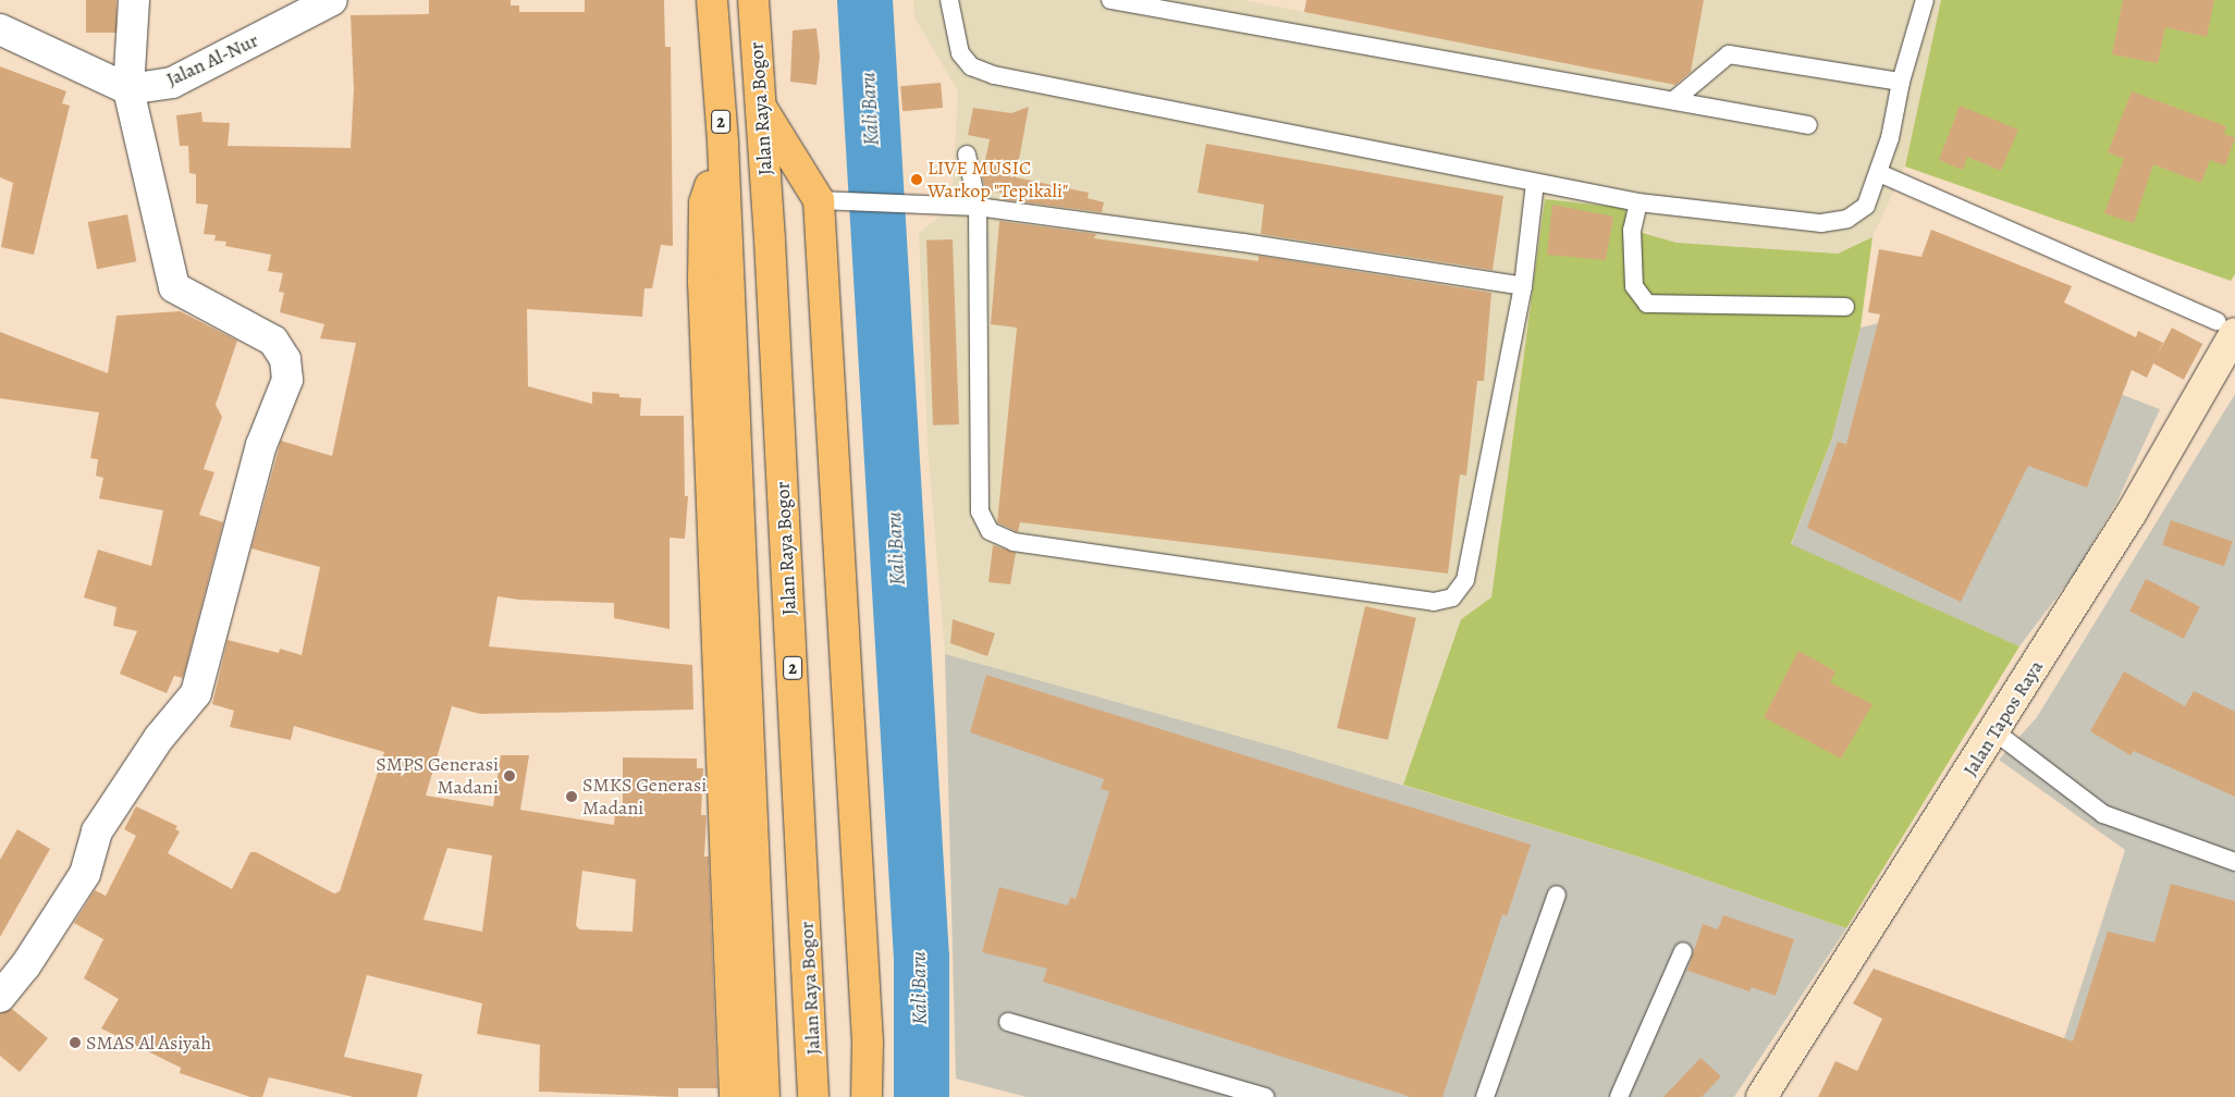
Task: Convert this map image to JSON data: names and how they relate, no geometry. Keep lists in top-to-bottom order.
{
  "streets": {
    "highway": ["Jalan Raya Bogor", "2"],
    "main road": ["Jalan Tapos Raya"],
    "street": ["Jalan Al-Nur"]
  },
  "water": ["Kali Baru"],
  "places": [
    "LIVE MUSIC Warkop \"Tepikali\"",
    "SMPS Generasi Madani",
    "SMKS Generasi Madani",
    "SMAS Al Asiyah"
  ]
}
